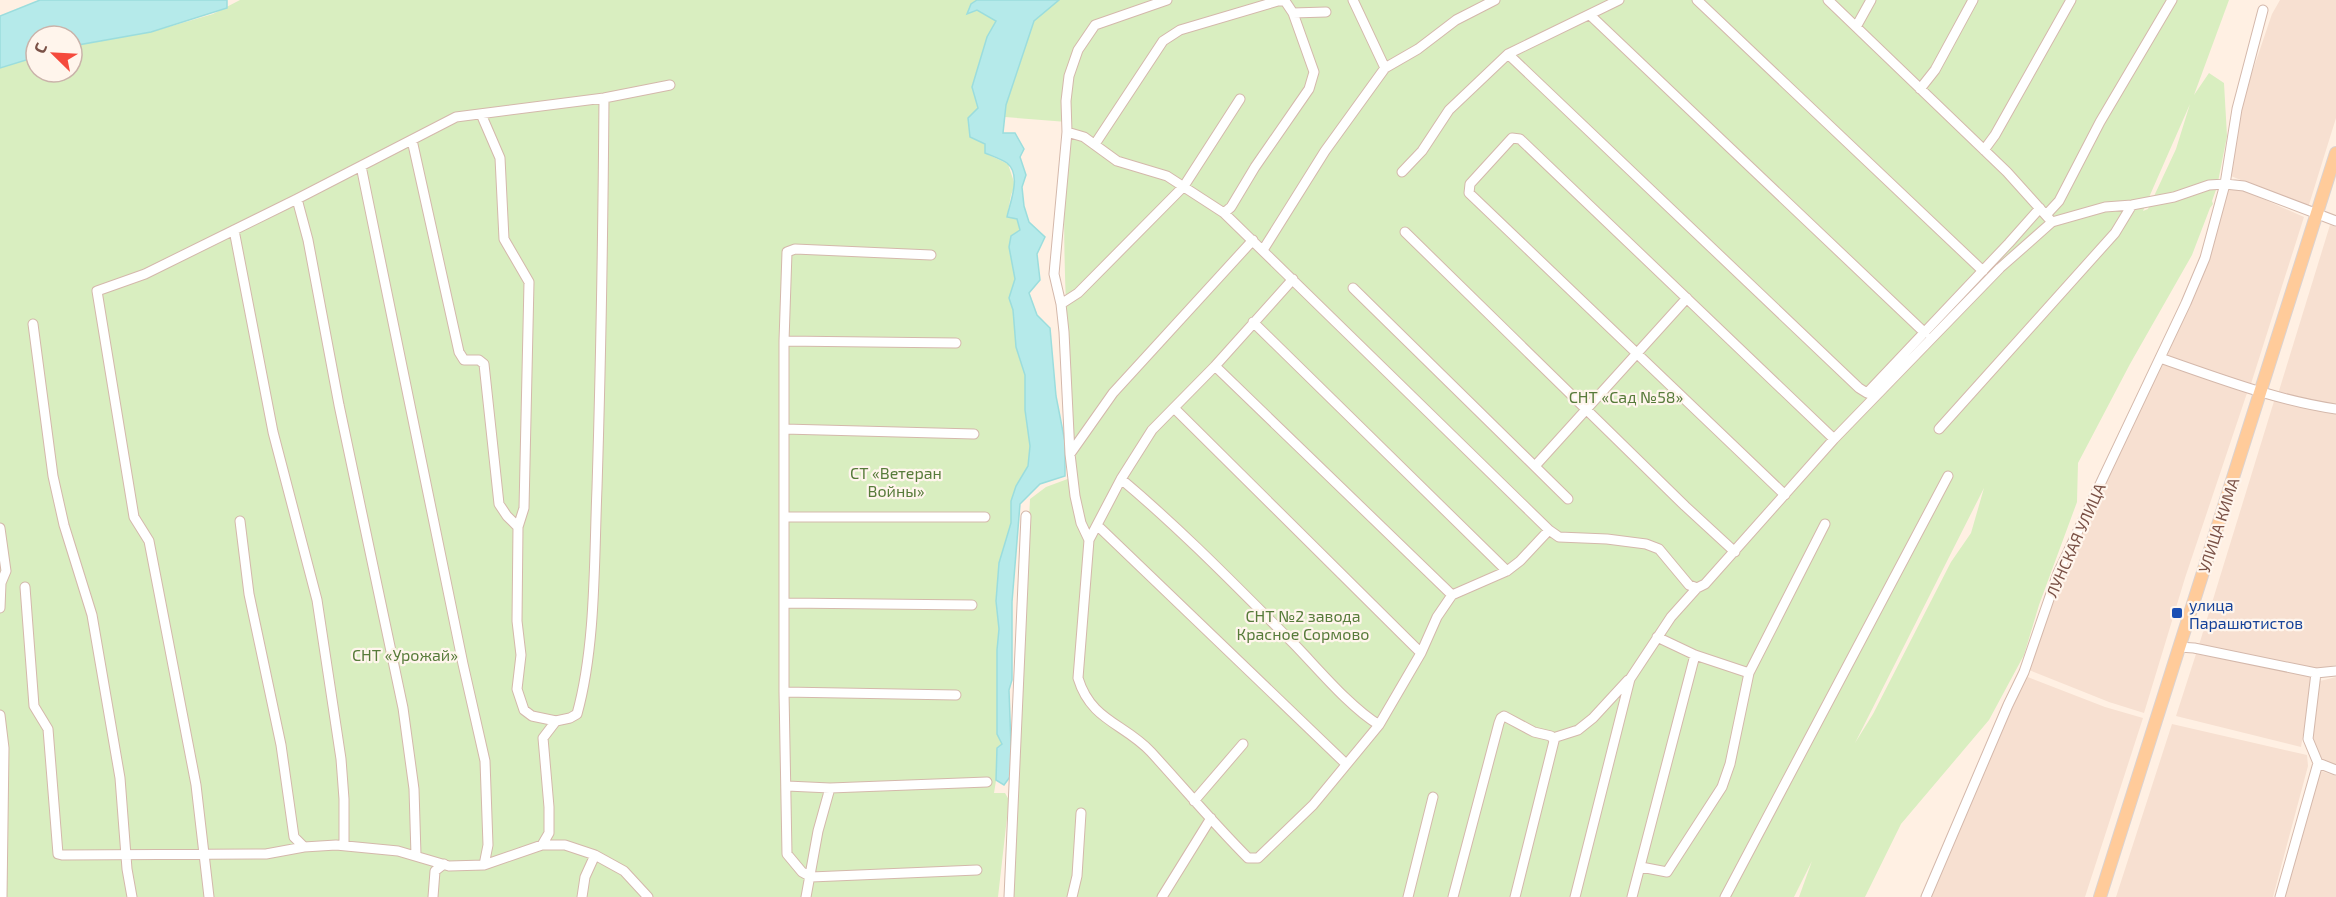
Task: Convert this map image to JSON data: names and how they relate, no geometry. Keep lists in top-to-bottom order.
{
  "streets": {
    "main road": ["УЛИЦА КИМА"],
    "street": ["ЛУНСКАЯ УЛИЦА"]
  },
  "parks": [
    "СНТ «Сад №58»",
    "СТ «Ветеран Войны»",
    "СНТ №2 завода Красное Сормово",
    "СНТ «Урожай»"
  ],
  "places": {
    "transit": ["улица Парашютистов"]
  },
  "north": "top left"
}
